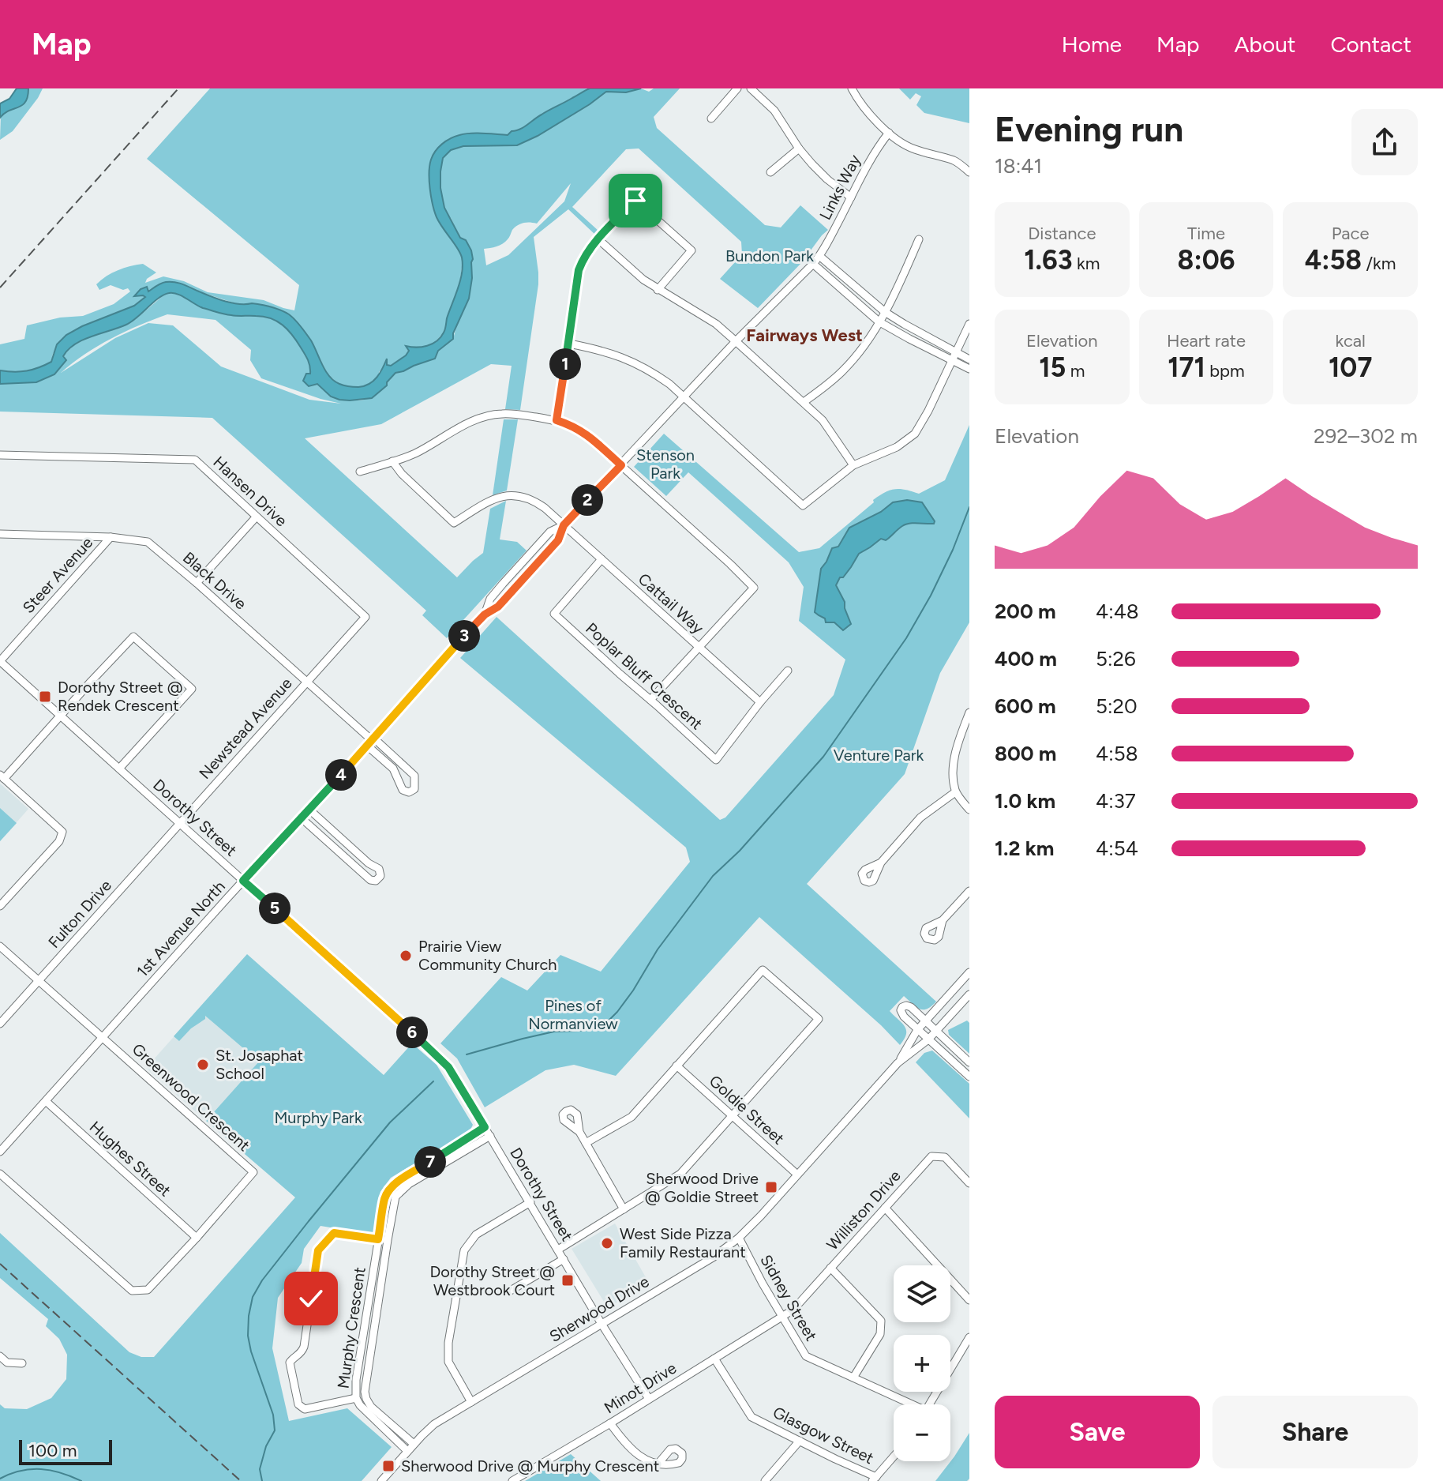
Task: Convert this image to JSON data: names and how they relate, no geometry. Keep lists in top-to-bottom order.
{
  "streets": {
    "street": [
      "Links Way",
      "Hansen Drive",
      "Steer Avenue",
      "Black Drive",
      "Cattail Way",
      "Poplar Bluff Crescent",
      "Newstead Avenue",
      "Dorothy Street",
      "Fulton Drive",
      "1st Avenue North",
      "Greenwood Crescent",
      "Goldie Street",
      "Hughes Street",
      "Williston Drive",
      "Sidney Street",
      "Sherwood Drive",
      "Murphy Crescent",
      "Minot Drive",
      "Glasgow Street"
    ]
  },
  "crossings": [
    ["Links Way", "Cattail Way"],
    ["Hansen Drive", "Black Drive"],
    ["Hansen Drive", "Newstead Avenue"],
    ["Steer Avenue", "Black Drive"],
    ["Steer Avenue", "Dorothy Street"],
    ["Black Drive", "Newstead Avenue"],
    ["Black Drive", "1st Avenue North"],
    ["Cattail Way", "Poplar Bluff Crescent"],
    ["Newstead Avenue", "Dorothy Street"],
    ["Newstead Avenue", "Fulton Drive"],
    ["Dorothy Street", "Fulton Drive"],
    ["Dorothy Street", "1st Avenue North"],
    ["Dorothy Street", "Sherwood Drive"],
    ["Dorothy Street", "Murphy Crescent"],
    ["Dorothy Street", "Minot Drive"],
    ["1st Avenue North", "Greenwood Crescent"],
    ["1st Avenue North", "Hughes Street"],
    ["Greenwood Crescent", "Hughes Street"],
    ["Goldie Street", "Sherwood Drive"],
    ["Williston Drive", "Sidney Street"],
    ["Williston Drive", "Minot Drive"],
    ["Sidney Street", "Sherwood Drive"],
    ["Sidney Street", "Minot Drive"],
    ["Sherwood Drive", "Murphy Crescent"],
    ["Minot Drive", "Glasgow Street"]
  ],
  "districts": ["Fairways West"],
  "parks": [
    "Bundon Park",
    "Stenson Park",
    "Venture Park",
    "Pines of Normanview",
    "Murphy Park"
  ],
  "places": {
    "transit": [
      "Dorothy Street @ Rendek Crescent",
      "Sherwood Drive @ Goldie Street",
      "Dorothy Street @ Westbrook Court",
      "Sherwood Drive @ Murphy Crescent"
    ],
    "other": ["Prairie View Community Church", "St. Josaphat School", "West Side Pizza Family Restaurant"]
  },
  "scale_bar": "100 m",
  "page": {
    "header": "Map",
    "nav": [
      "Home",
      "Map",
      "About",
      "Contact"
    ],
    "heading": ["Evening run", "18:41"],
    "stats": [
      ["Distance", "1.63 km"],
      ["Time", "8:06"],
      ["Pace", "4:58 /km"],
      ["Elevation", "15 m"],
      ["Heart rate", "171 bpm"],
      ["kcal", "107"]
    ],
    "pins": [
      "1",
      "2",
      "3",
      "4",
      "5",
      "6",
      "7"
    ],
    "chart": ["Elevation", "292–302 m"],
    "list": [
      {
        "name": "200 m",
        "note": "4:48"
      },
      {
        "name": "400 m",
        "note": "5:26"
      },
      {
        "name": "600 m",
        "note": "5:20"
      },
      {
        "name": "800 m",
        "note": "4:58"
      },
      {
        "name": "1.0 km",
        "note": "4:37"
      },
      {
        "name": "1.2 km",
        "note": "4:54"
      }
    ],
    "map_buttons": ["+", "−"],
    "buttons": ["Save", "Share"],
    "scale": "100 m"
  }
}
